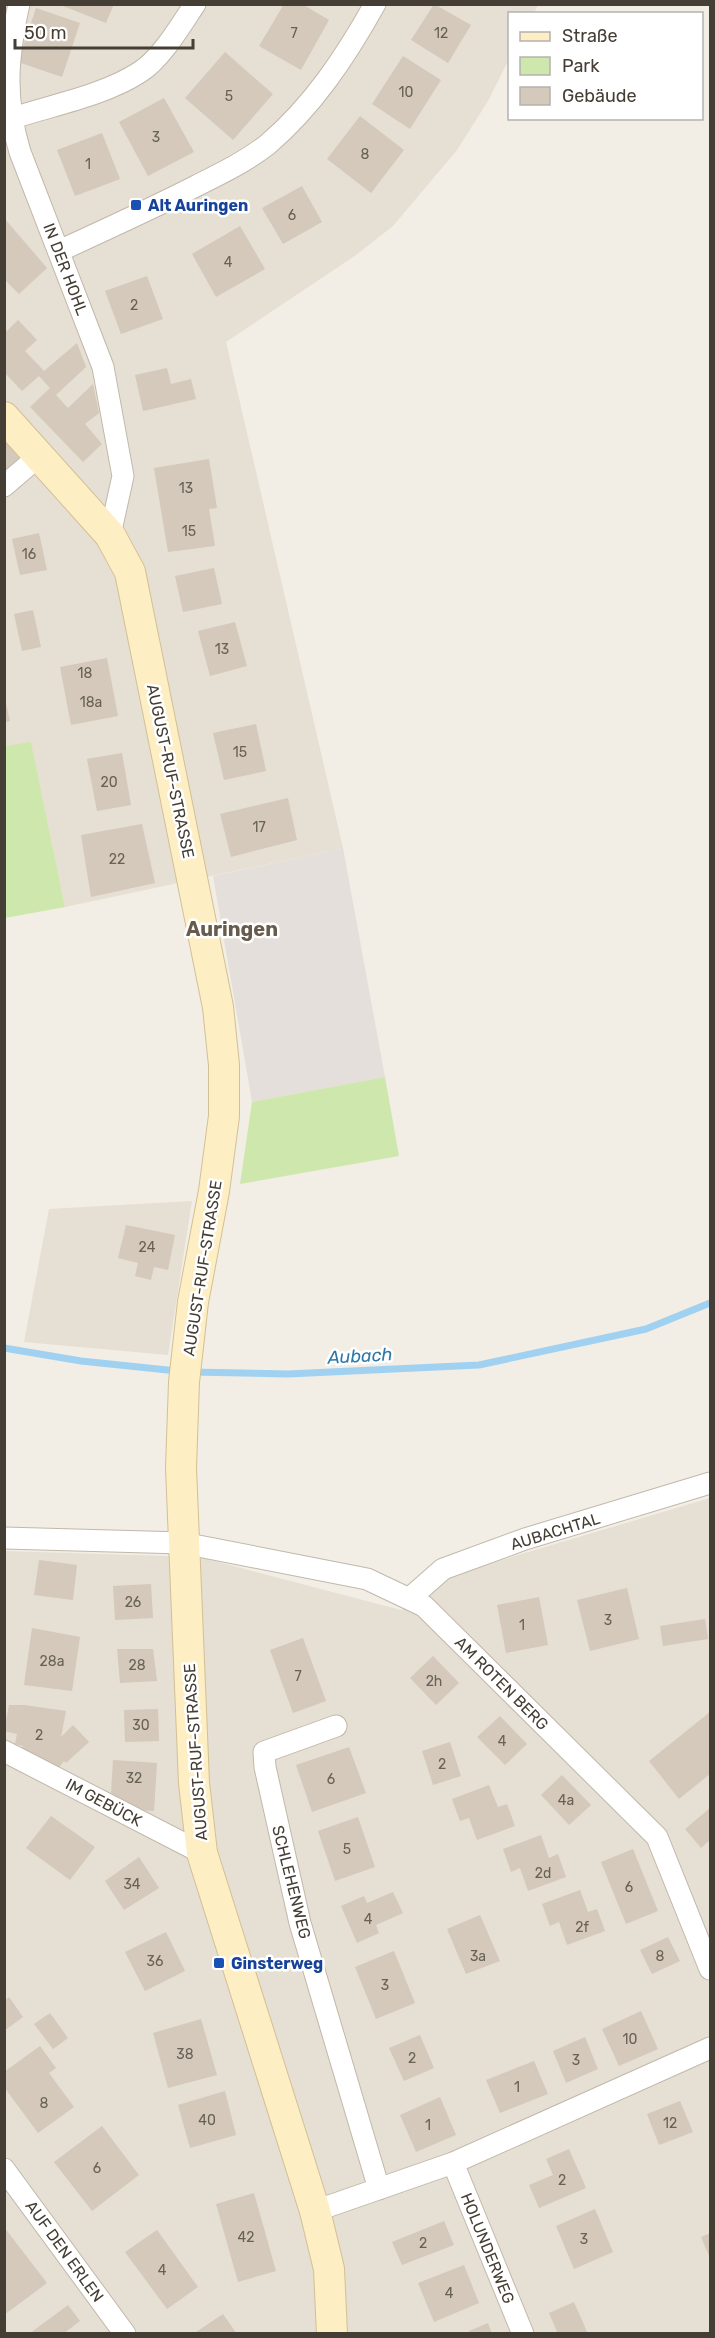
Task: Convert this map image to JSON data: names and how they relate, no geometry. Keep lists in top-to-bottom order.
{
  "streets": {
    "street": [
      "IN DER HOHL",
      "AUGUST-RUF-STRASSE",
      "AUBACHTAL",
      "AM ROTEN BERG",
      "IM GEBÜCK",
      "SCHLEHENWEG",
      "HOLUNDERWEG",
      "AUF DEN ERLEN"
    ]
  },
  "crossings": [
    ["IN DER HOHL", "AUGUST-RUF-STRASSE"],
    ["AUGUST-RUF-STRASSE", "AM ROTEN BERG"],
    ["AUGUST-RUF-STRASSE", "IM GEBÜCK"],
    ["AUBACHTAL", "AM ROTEN BERG"]
  ],
  "districts": ["Auringen"],
  "water": ["Aubach"],
  "places": {
    "transit": ["Alt Auringen", "Ginsterweg"]
  },
  "house_numbers": [
    "7",
    "12",
    "10",
    "5",
    "3",
    "8",
    "1",
    "6",
    "4",
    "2",
    "13",
    "15",
    "16",
    "13",
    "18",
    "18a",
    "15",
    "20",
    "17",
    "22",
    "24",
    "26",
    "3",
    "1",
    "28a",
    "28",
    "7",
    "2h",
    "30",
    "2",
    "4",
    "2",
    "32",
    "6",
    "4a",
    "5",
    "2d",
    "34",
    "6",
    "4",
    "2f",
    "3a",
    "8",
    "36",
    "3",
    "10",
    "38",
    "2",
    "3",
    "1",
    "8",
    "40",
    "12",
    "1",
    "6",
    "2",
    "42",
    "3",
    "2",
    "4",
    "4"
  ],
  "legend": ["Straße", "Park", "Gebäude"],
  "scale_bar": "50 m"
}
